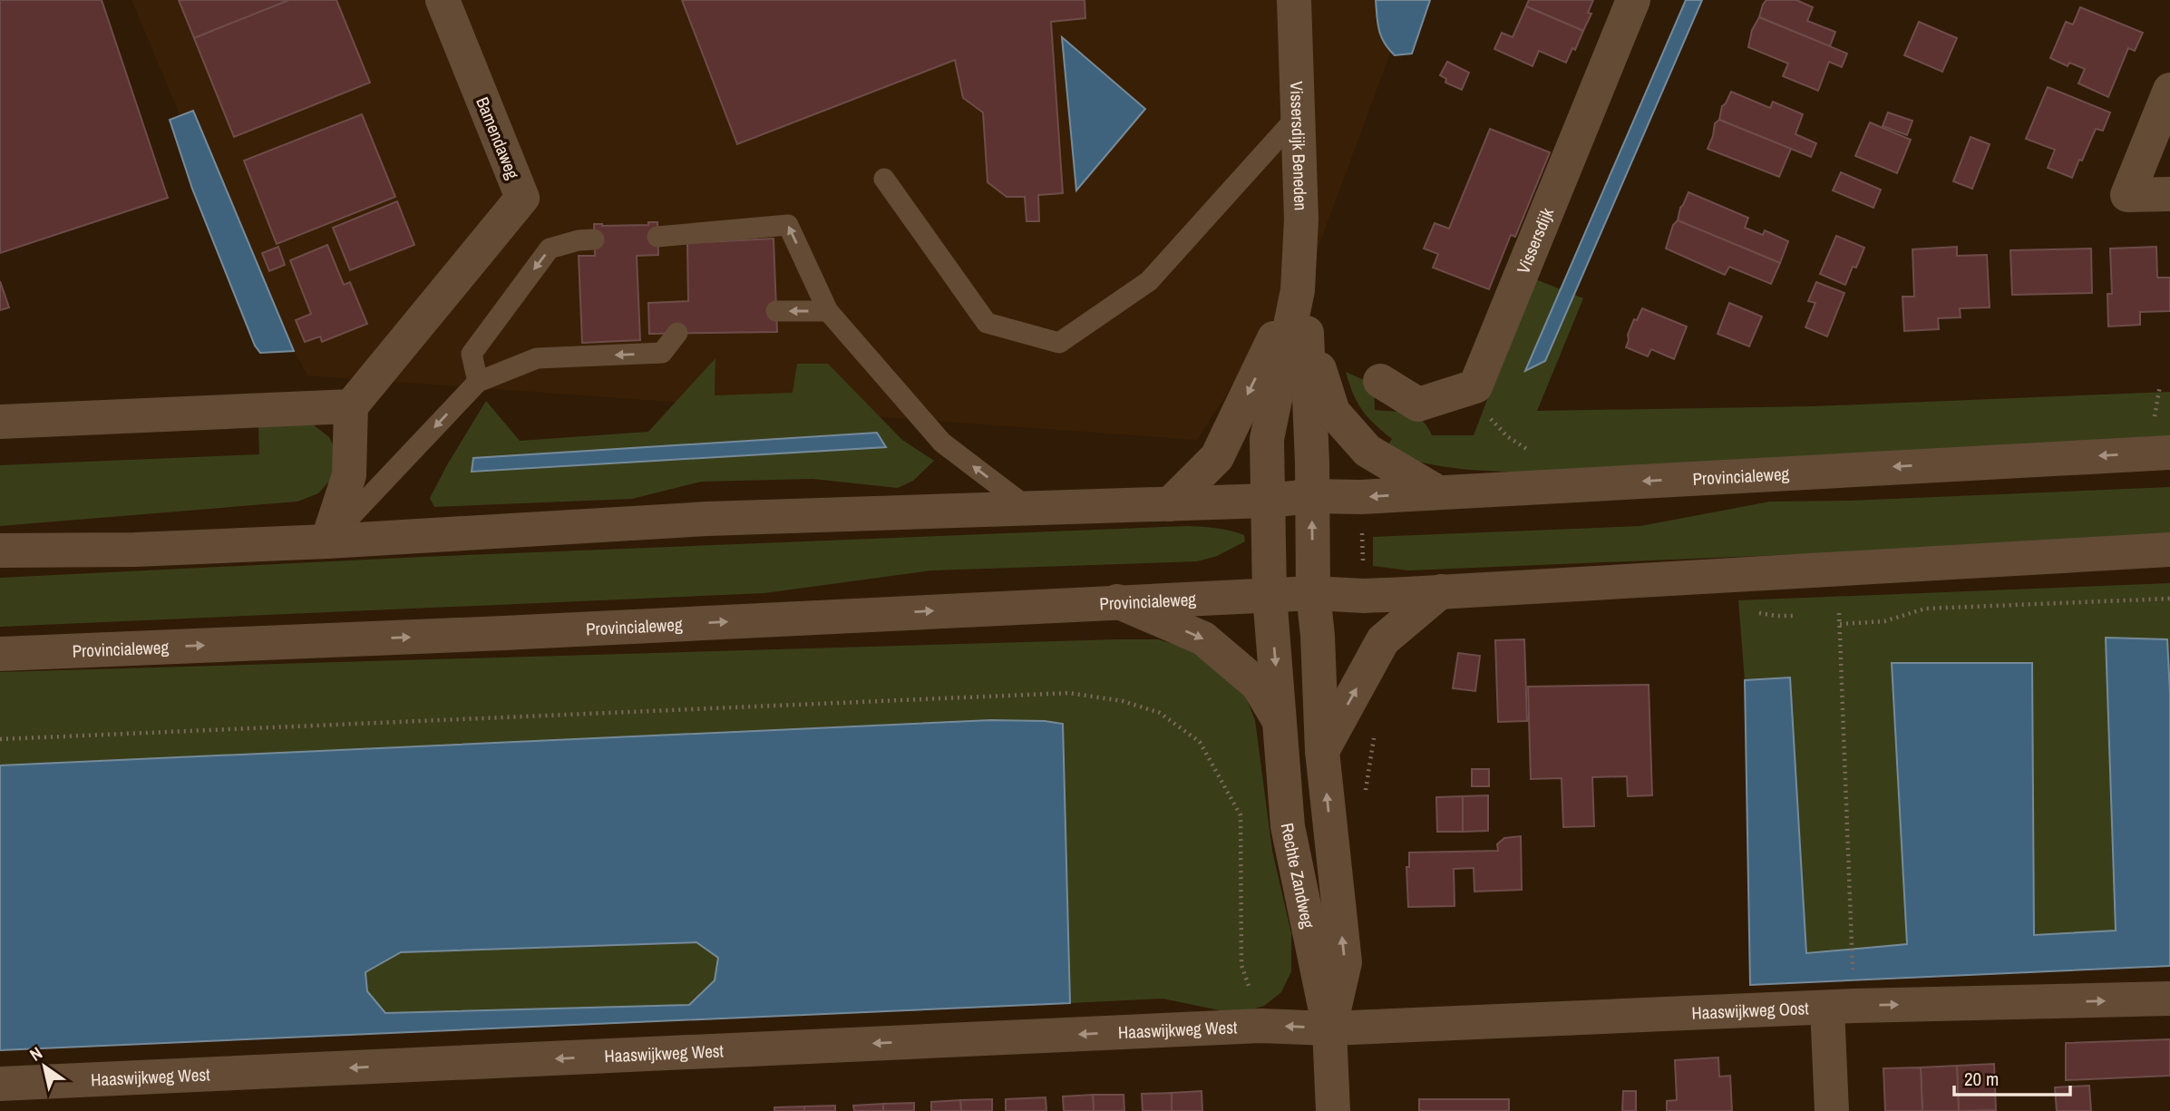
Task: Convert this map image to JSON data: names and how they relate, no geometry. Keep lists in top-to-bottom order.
{
  "streets": {
    "street": [
      "Bamendaweg",
      "Vissersdijk Beneden",
      "Vissersdijk",
      "Provincialeweg",
      "Rechte Zandweg",
      "Haaswijkweg Oost",
      "Haaswijkweg West"
    ]
  },
  "crossings": [
    ["Vissersdijk Beneden", "Provincialeweg"],
    ["Provincialeweg", "Rechte Zandweg"],
    ["Rechte Zandweg", "Haaswijkweg Oost"],
    ["Rechte Zandweg", "Haaswijkweg West"],
    ["Haaswijkweg Oost", "Haaswijkweg West"]
  ],
  "one_way": ["Haaswijkweg Oost", "Haaswijkweg West"],
  "scale_bar": "20 m",
  "north": "top left"
}
